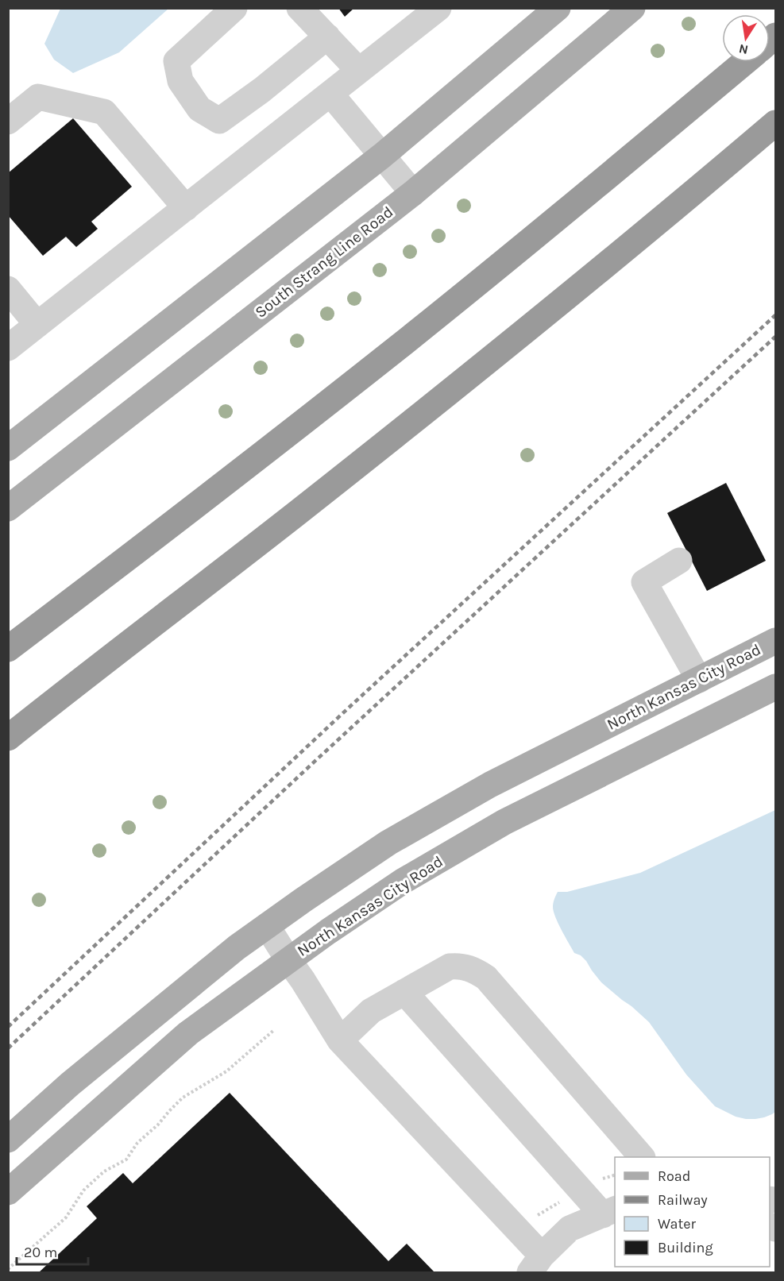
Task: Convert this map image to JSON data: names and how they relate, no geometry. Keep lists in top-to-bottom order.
{
  "streets": {
    "main road": ["South Strang Line Road", "North Kansas City Road"]
  },
  "legend": [
    "Road",
    "Railway",
    "Water",
    "Building"
  ],
  "scale_bar": "20 m",
  "north": "bottom"
}
